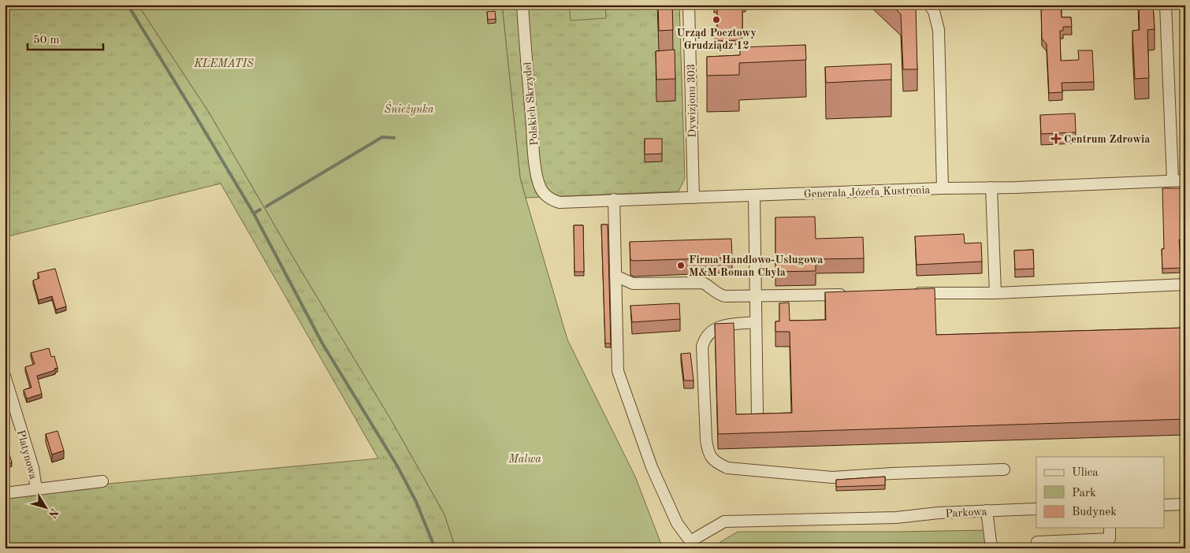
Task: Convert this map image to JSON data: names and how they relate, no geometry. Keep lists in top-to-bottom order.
{
  "streets": {
    "street": [
      "Dywizjonu 303",
      "Polskich Skrzydeł",
      "Generała Józefa Kustronia",
      "Platynowa",
      "Parkowa"
    ]
  },
  "crossings": [
    ["Dywizjonu 303", "Generała Józefa Kustronia"],
    ["Polskich Skrzydeł", "Generała Józefa Kustronia"]
  ],
  "parks": ["KLEMATIS", "Śnieżynka", "Malwa"],
  "places": {
    "other": ["Urząd Pocztowy Grudziądz 12", "Firma Handlowo-Usługowa M&M Roman Chyła"],
    "health": ["Centrum Zdrowia"]
  },
  "legend": ["Ulica", "Park", "Budynek"],
  "scale_bar": "50 m",
  "north": "bottom right"
}
